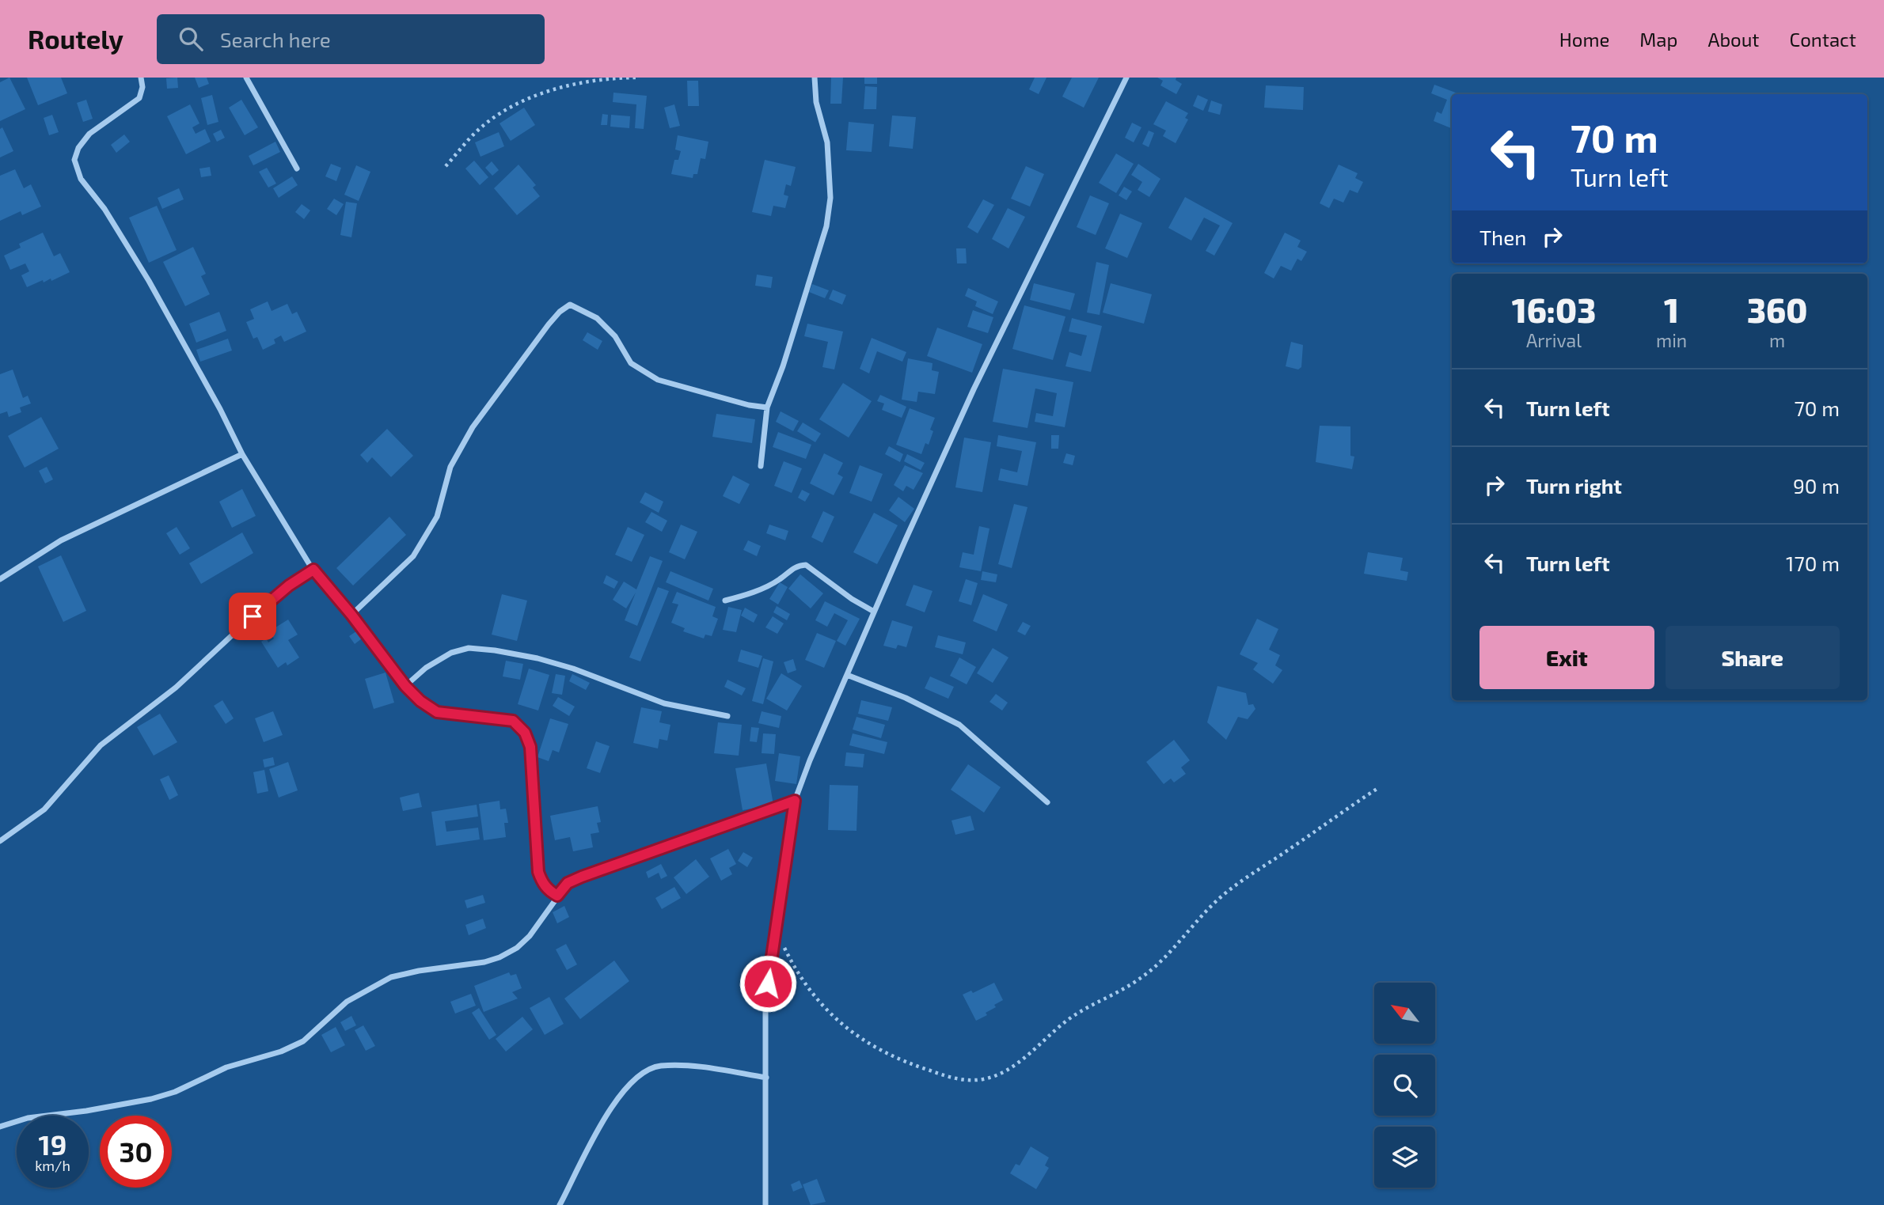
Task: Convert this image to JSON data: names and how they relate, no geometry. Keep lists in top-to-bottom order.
{
  "north": "top left",
  "page": {
    "header": "Routely",
    "search": "Search here",
    "nav": [
      "Home",
      "Map",
      "About",
      "Contact"
    ],
    "turn": ["70 m", "Turn left"],
    "then": "Then",
    "eta": [
      "16:03",
      "Arrival",
      "1",
      "min",
      "360",
      "m"
    ],
    "list": [
      {
        "name": "Turn left",
        "value": "70 m"
      },
      {
        "name": "Turn right",
        "value": "90 m"
      },
      {
        "name": "Turn left",
        "value": "170 m"
      }
    ],
    "buttons": ["Exit", "Share"],
    "speed": "19 km/h",
    "limit": "30"
  }
}
